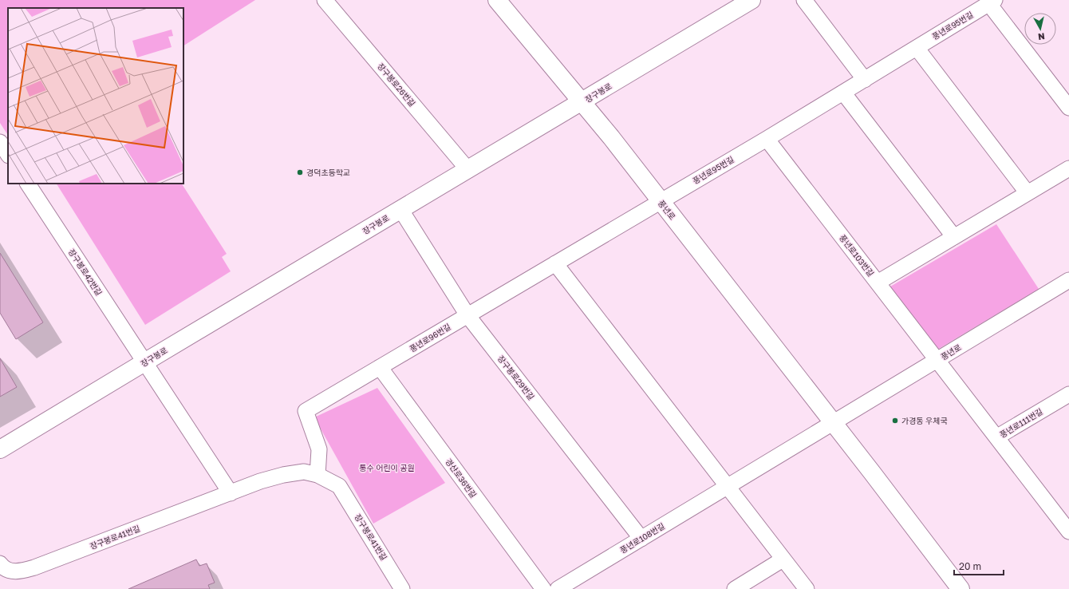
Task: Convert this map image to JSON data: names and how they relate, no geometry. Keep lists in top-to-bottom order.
{
  "streets": {
    "street": [
      "풍년로95번길",
      "장구봉로26번길",
      "장구봉로",
      "풍년로",
      "풍년로103번길",
      "장구봉로42번길",
      "풍년로96번길",
      "장구봉로29번길",
      "풍년로111번길",
      "경산로36번길",
      "장구봉로41번길",
      "풍년로108번길"
    ]
  },
  "crossings": [
    ["풍년로95번길", "풍년로"],
    ["풍년로95번길", "풍년로103번길"],
    ["풍년로95번길", "풍년로96번길"],
    ["장구봉로26번길", "장구봉로"],
    ["장구봉로", "풍년로"],
    ["장구봉로", "장구봉로42번길"],
    ["장구봉로", "장구봉로29번길"],
    ["풍년로", "풍년로96번길"],
    ["풍년로", "풍년로108번길"],
    ["풍년로96번길", "장구봉로29번길"],
    ["풍년로96번길", "경산로36번길"],
    ["풍년로96번길", "장구봉로41번길"],
    ["장구봉로29번길", "풍년로108번길"]
  ],
  "parks": ["통수 어린이 공원"],
  "places": ["경덕초등학교", "가경동 우체국"],
  "scale_bar": "20 m",
  "north": "bottom"
}
